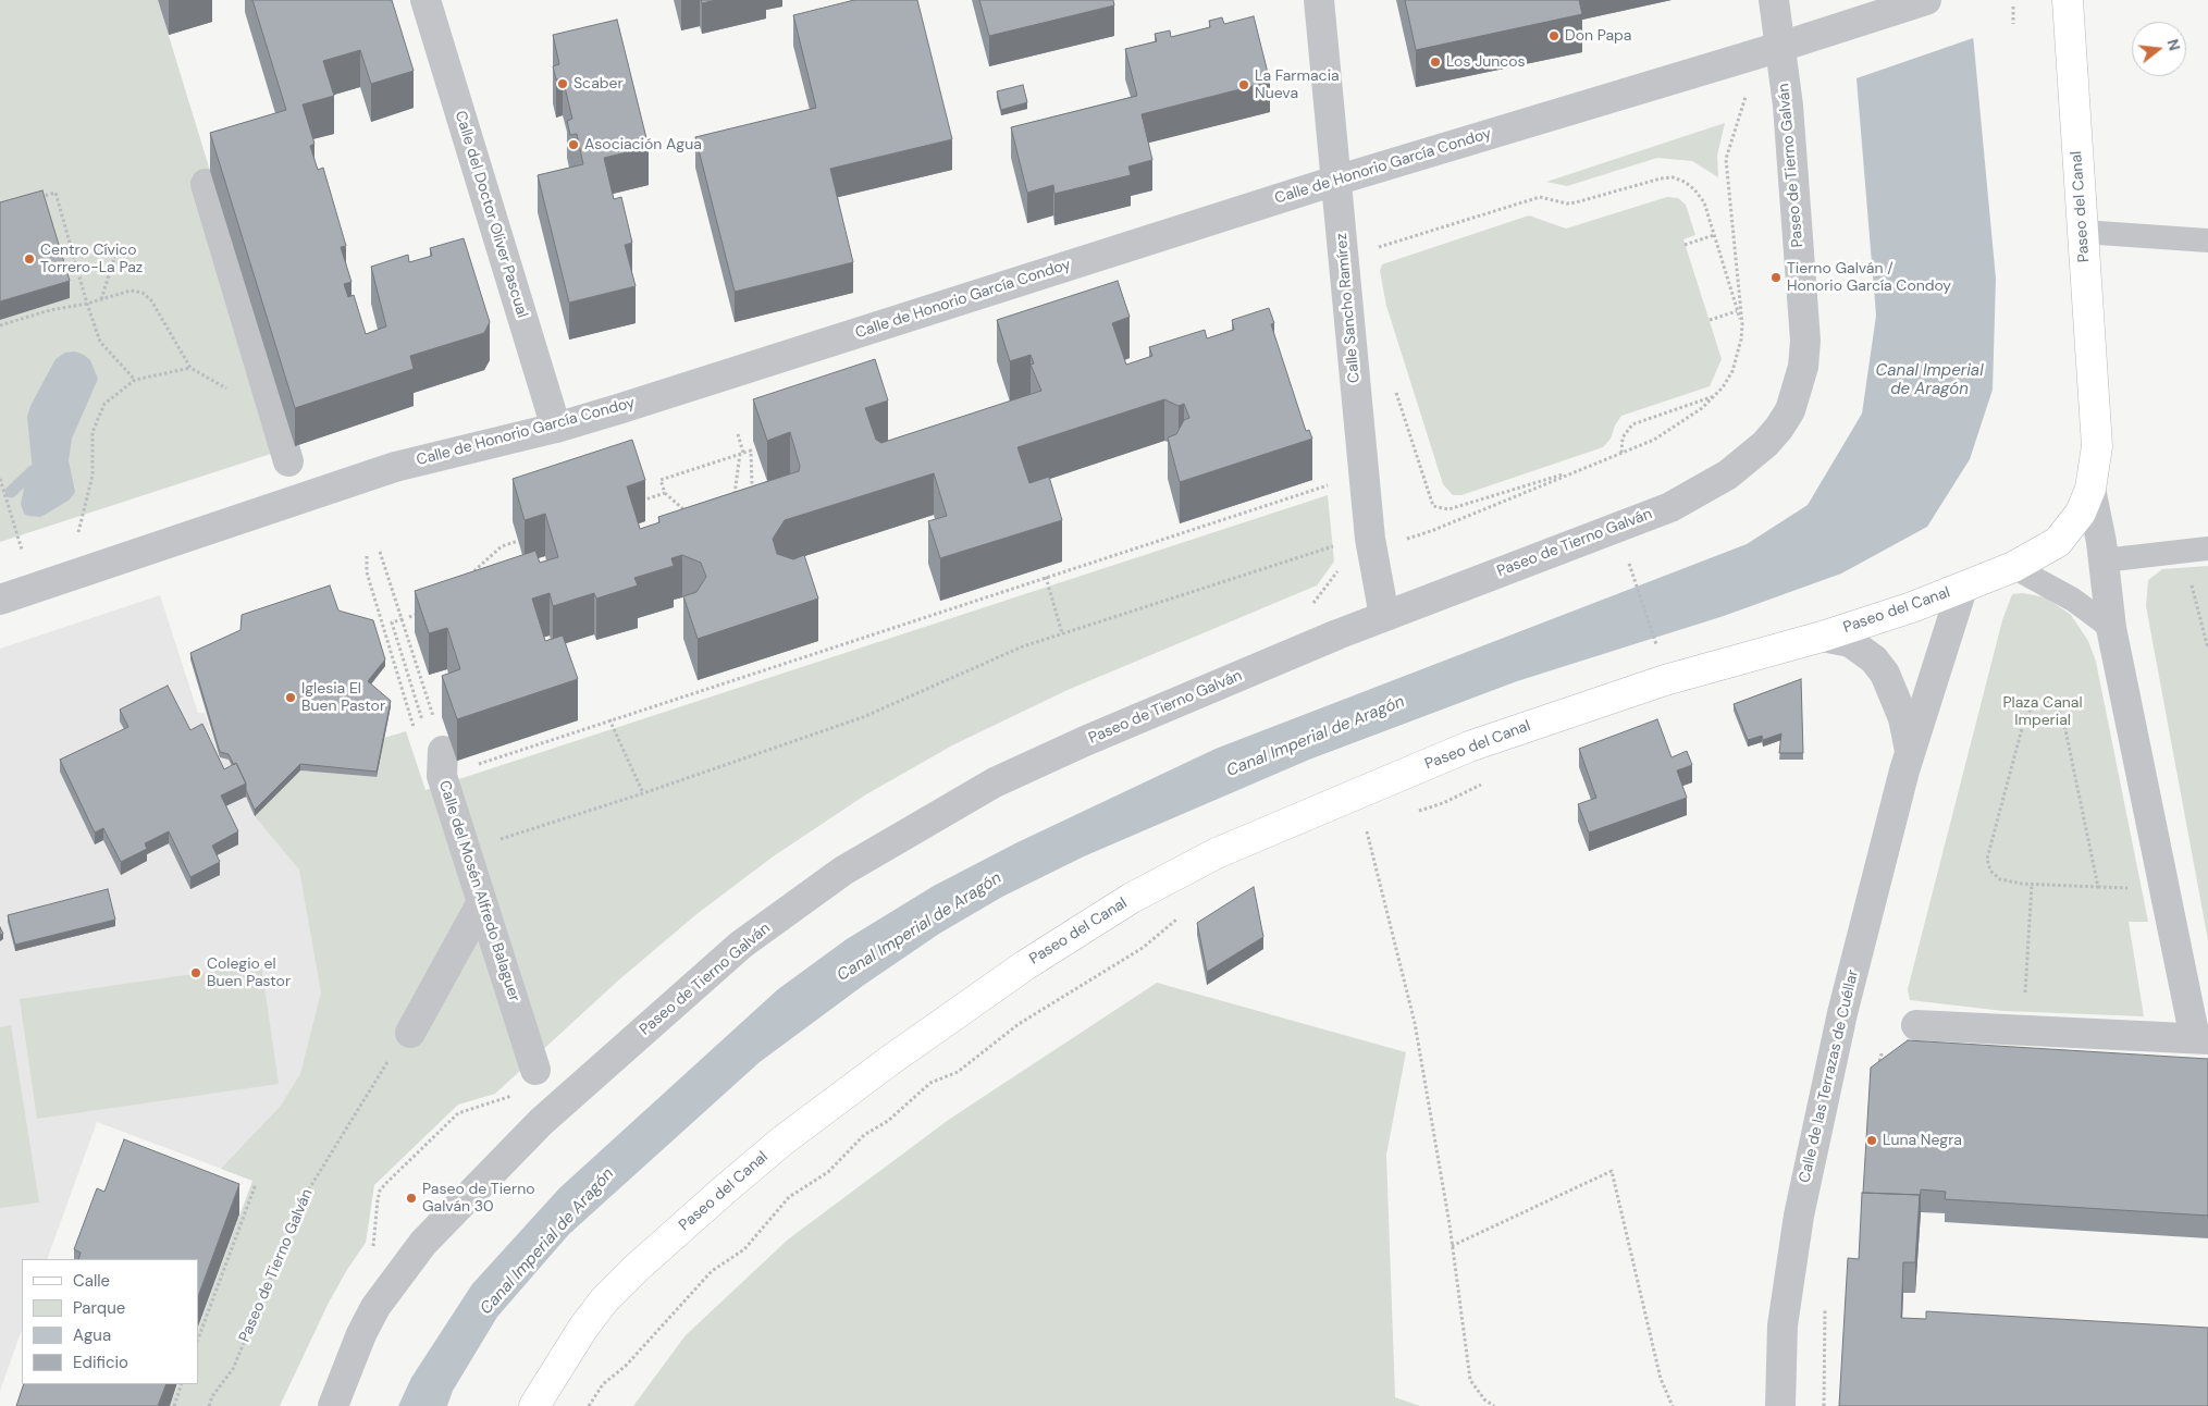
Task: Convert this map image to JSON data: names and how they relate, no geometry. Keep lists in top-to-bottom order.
{
  "streets": {
    "main road": ["Paseo del Canal"],
    "street": [
      "Paseo de Tierno Galván",
      "Calle de Honorio García Condoy",
      "Calle del Doctor Oliver Pascual",
      "Calle Sancho Ramírez",
      "Calle del Mosén Alfredo Balaguer",
      "Calle de las Terrazas de Cuéllar"
    ]
  },
  "crossings": [
    ["Paseo de Tierno Galván", "Calle de Honorio García Condoy"],
    ["Paseo de Tierno Galván", "Calle Sancho Ramírez"],
    ["Calle de Honorio García Condoy", "Calle del Doctor Oliver Pascual"],
    ["Calle de Honorio García Condoy", "Calle Sancho Ramírez"],
    ["Paseo del Canal", "Calle de las Terrazas de Cuéllar"]
  ],
  "water": ["Canal Imperial de Aragón"],
  "parks": ["Plaza Canal Imperial"],
  "places": [
    "Don Papa",
    "Los Juncos",
    "Scaber",
    "La Farmacia Nueva",
    "Asociación Agua",
    "Centro Cívico Torrero-La Paz",
    "Tierno Galván / Honorio García Condoy",
    "Iglesia El Buen Pastor",
    "Colegio el Buen Pastor",
    "Luna Negra",
    "Paseo de Tierno Galván 30"
  ],
  "legend": [
    "Calle",
    "Parque",
    "Agua",
    "Edificio"
  ],
  "north": "right"
}
